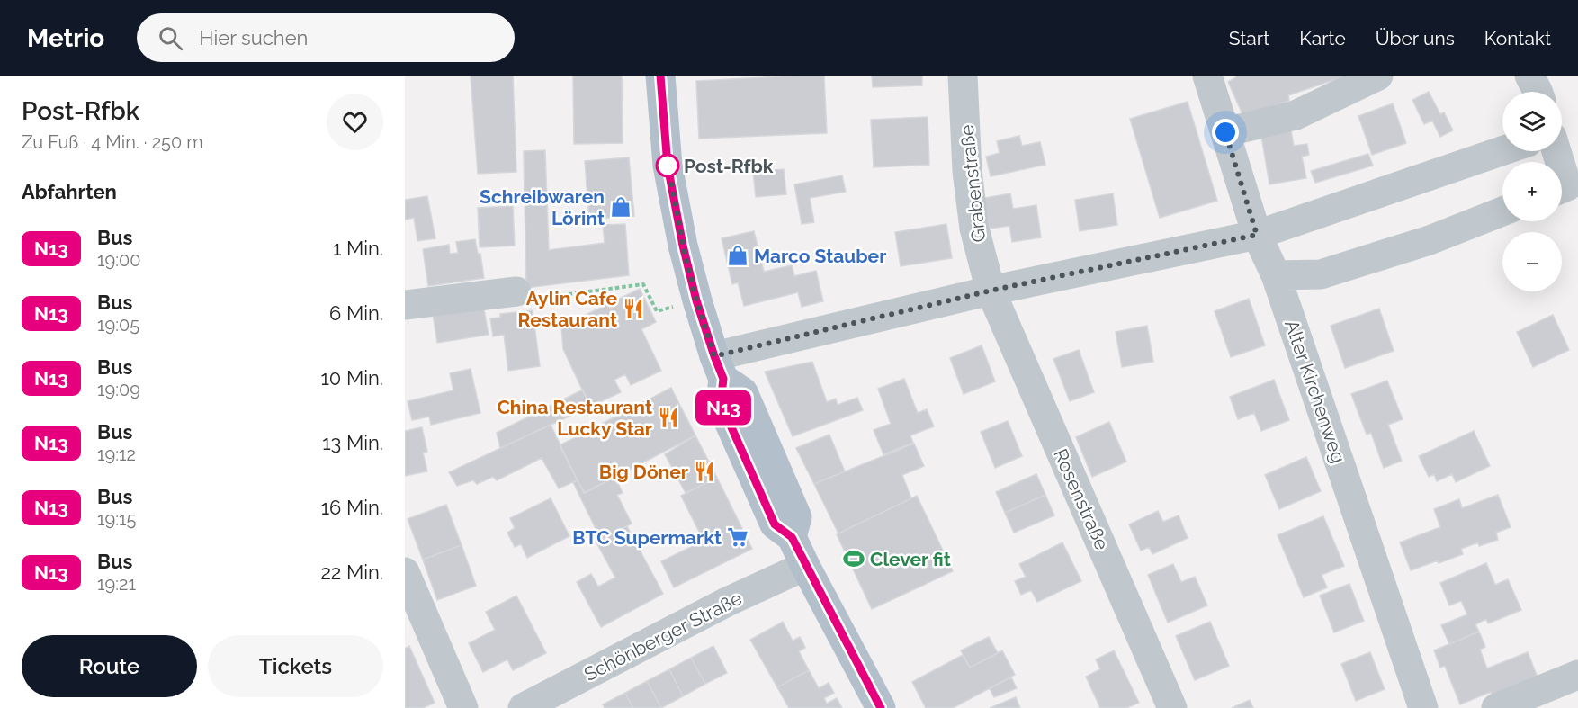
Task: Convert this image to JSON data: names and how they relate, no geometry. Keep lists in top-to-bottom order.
{
  "streets": {
    "street": [
      "Grabenstraße",
      "Alter Kirchenweg",
      "Rosenstraße",
      "Schönberger Straße"
    ]
  },
  "crossings": [
    ["Grabenstraße", "Rosenstraße"]
  ],
  "places": {
    "other": ["Post-Rfbk"],
    "shop": ["Schreibwaren Lörint", "Marco Stauber"],
    "restaurant": ["Aylin Cafe Restaurant", "China Restaurant Lucky Star", "Big Döner"],
    "supermarket": ["BTC Supermarkt"],
    "sports": ["Clever fit"]
  },
  "lines": ["bus line N13"],
  "page": {
    "header": "Metrio",
    "search": "Hier suchen",
    "nav": [
      "Start",
      "Karte",
      "Über uns",
      "Kontakt"
    ],
    "heading": [
      ["Post-Rfbk", "Zu Fuß · 4 Min. · 250 m"],
      "Abfahrten"
    ],
    "on_map": "N13",
    "map_buttons": ["+", "−"],
    "list": [
      {
        "mark": "N13",
        "name": "Bus",
        "note": "19:00",
        "value": "1 Min."
      },
      {
        "mark": "N13",
        "name": "Bus",
        "note": "19:05",
        "value": "6 Min."
      },
      {
        "mark": "N13",
        "name": "Bus",
        "note": "19:09",
        "value": "10 Min."
      },
      {
        "mark": "N13",
        "name": "Bus",
        "note": "19:12",
        "value": "13 Min."
      },
      {
        "mark": "N13",
        "name": "Bus",
        "note": "19:15",
        "value": "16 Min."
      },
      {
        "mark": "N13",
        "name": "Bus",
        "note": "19:21",
        "value": "22 Min."
      }
    ],
    "buttons": ["Route", "Tickets"]
  }
}
